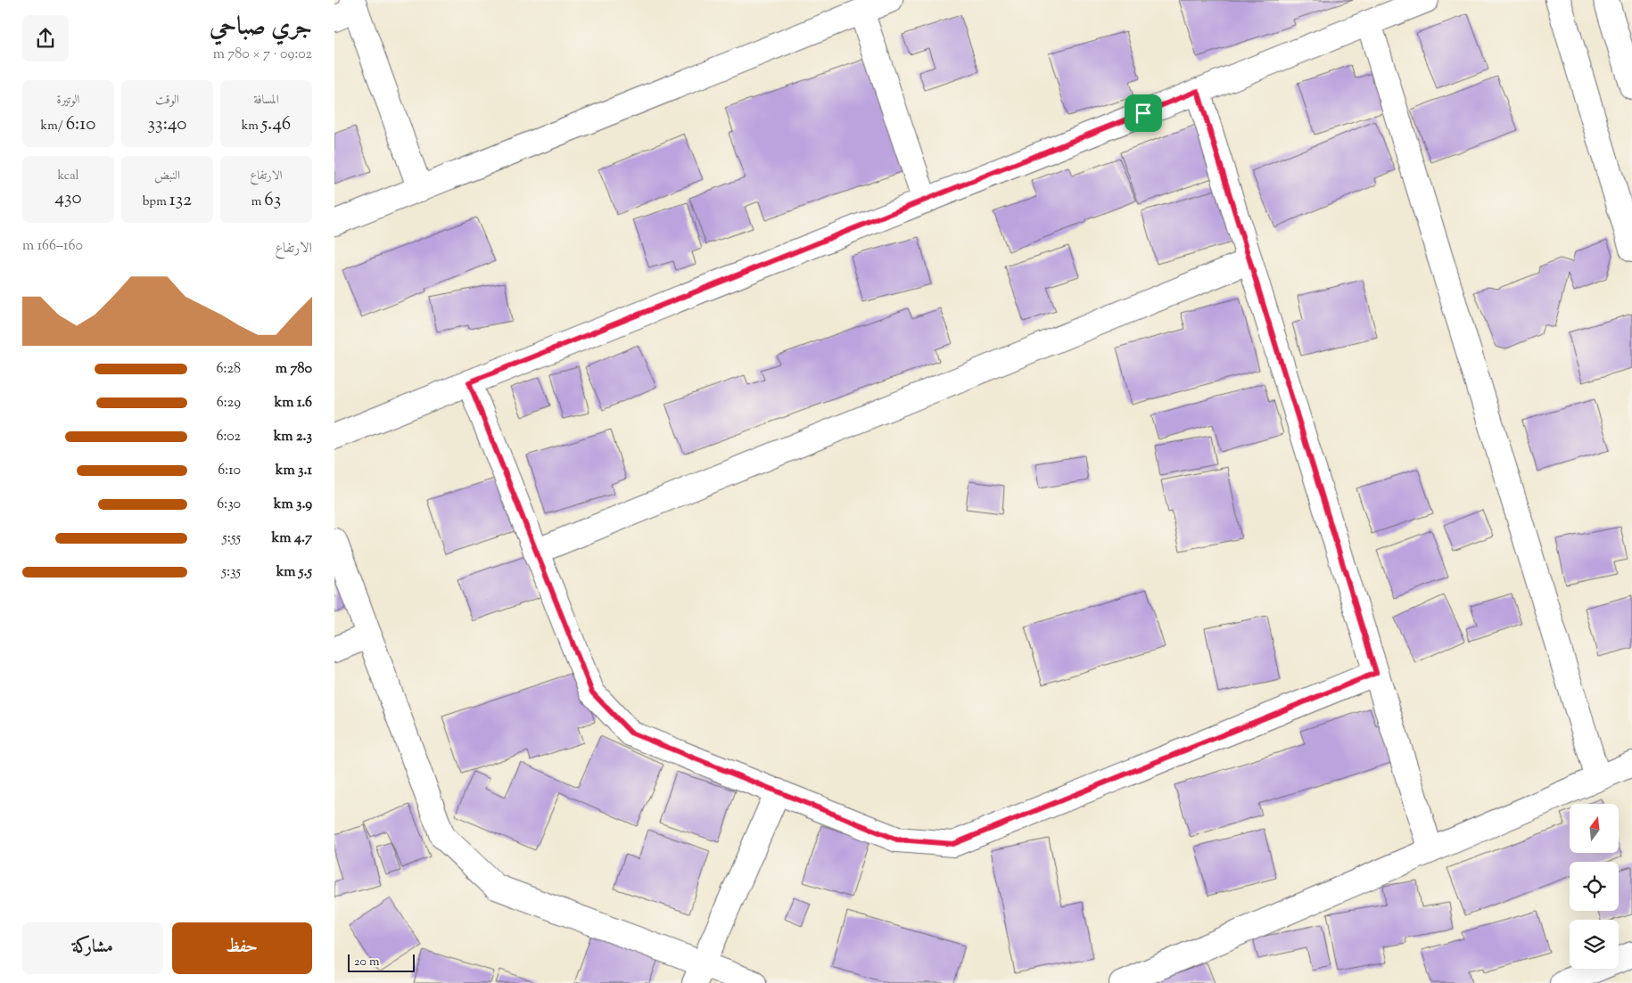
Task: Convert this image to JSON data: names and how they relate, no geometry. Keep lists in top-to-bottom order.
{
  "scale_bar": "20 m",
  "north": "top",
  "page": {
    "heading": ["جري صباحي", "09:02 · 7 × 780 m"],
    "stats": [
      ["المسافة", "5.46 km"],
      ["الوقت", "33:40"],
      ["الوتيرة", "6:10 /km"],
      ["الارتفاع", "63 m"],
      ["النبض", "132 bpm"],
      ["kcal", "430"]
    ],
    "chart": ["الارتفاع", "160–166 m"],
    "list": [
      {
        "name": "780 m",
        "note": "6:28"
      },
      {
        "name": "1.6 km",
        "note": "6:29"
      },
      {
        "name": "2.3 km",
        "note": "6:02"
      },
      {
        "name": "3.1 km",
        "note": "6:10"
      },
      {
        "name": "3.9 km",
        "note": "6:30"
      },
      {
        "name": "4.7 km",
        "note": "5:55"
      },
      {
        "name": "5.5 km",
        "note": "5:35"
      }
    ],
    "buttons": ["حفظ", "مشاركة"],
    "scale": "20 m"
  }
}
